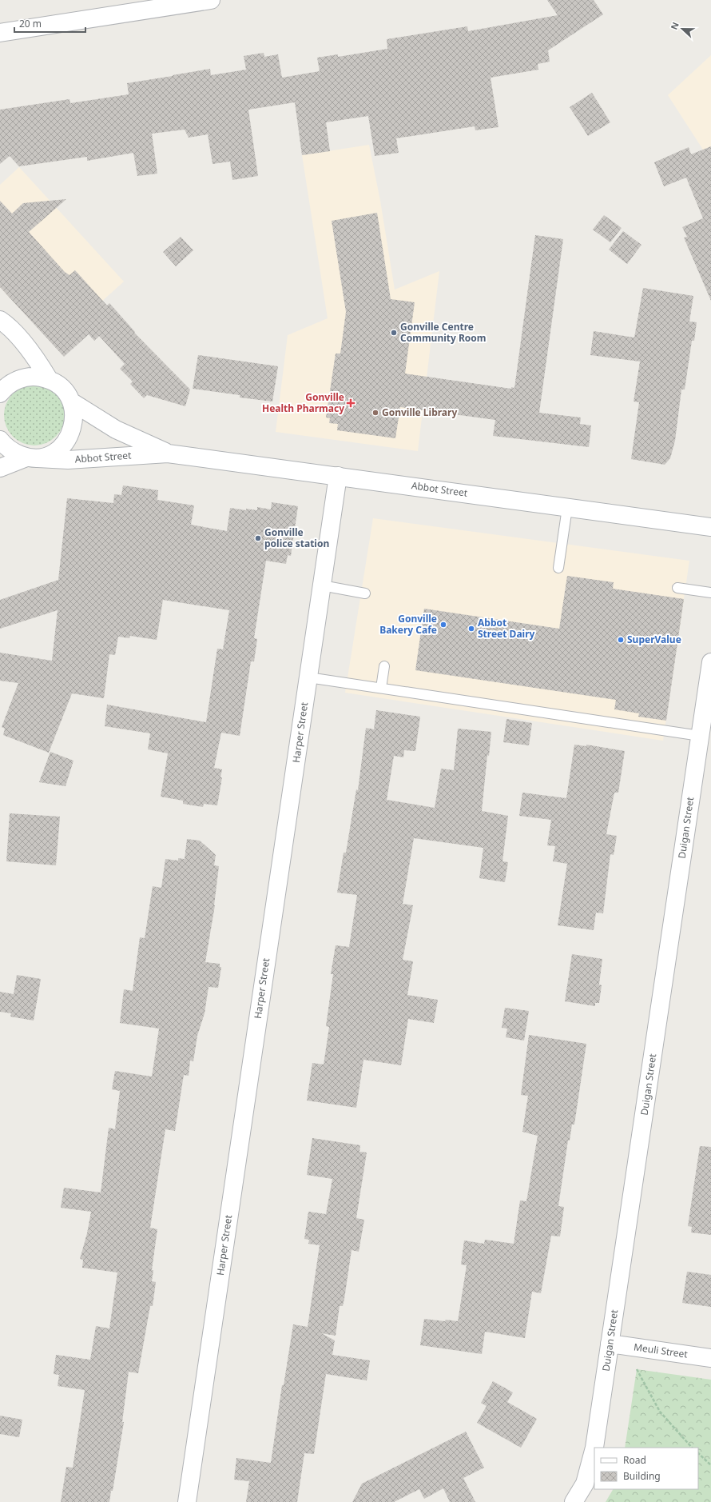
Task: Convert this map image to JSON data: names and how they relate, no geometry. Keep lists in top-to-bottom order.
{
  "streets": {
    "street": [
      "Abbot Street",
      "Harper Street",
      "Duigan Street",
      "Meuli Street"
    ]
  },
  "crossings": [
    ["Abbot Street", "Harper Street"],
    ["Duigan Street", "Meuli Street"]
  ],
  "places": {
    "other": [
      "Gonville Centre Community Room",
      "Gonville Library",
      "Gonville police station",
      "Gonville Bakery Cafe",
      "Abbot Street Dairy",
      "SuperValue"
    ],
    "health": ["Gonville Health Pharmacy"]
  },
  "legend": ["Road", "Building"],
  "scale_bar": "20 m",
  "north": "left"
}
